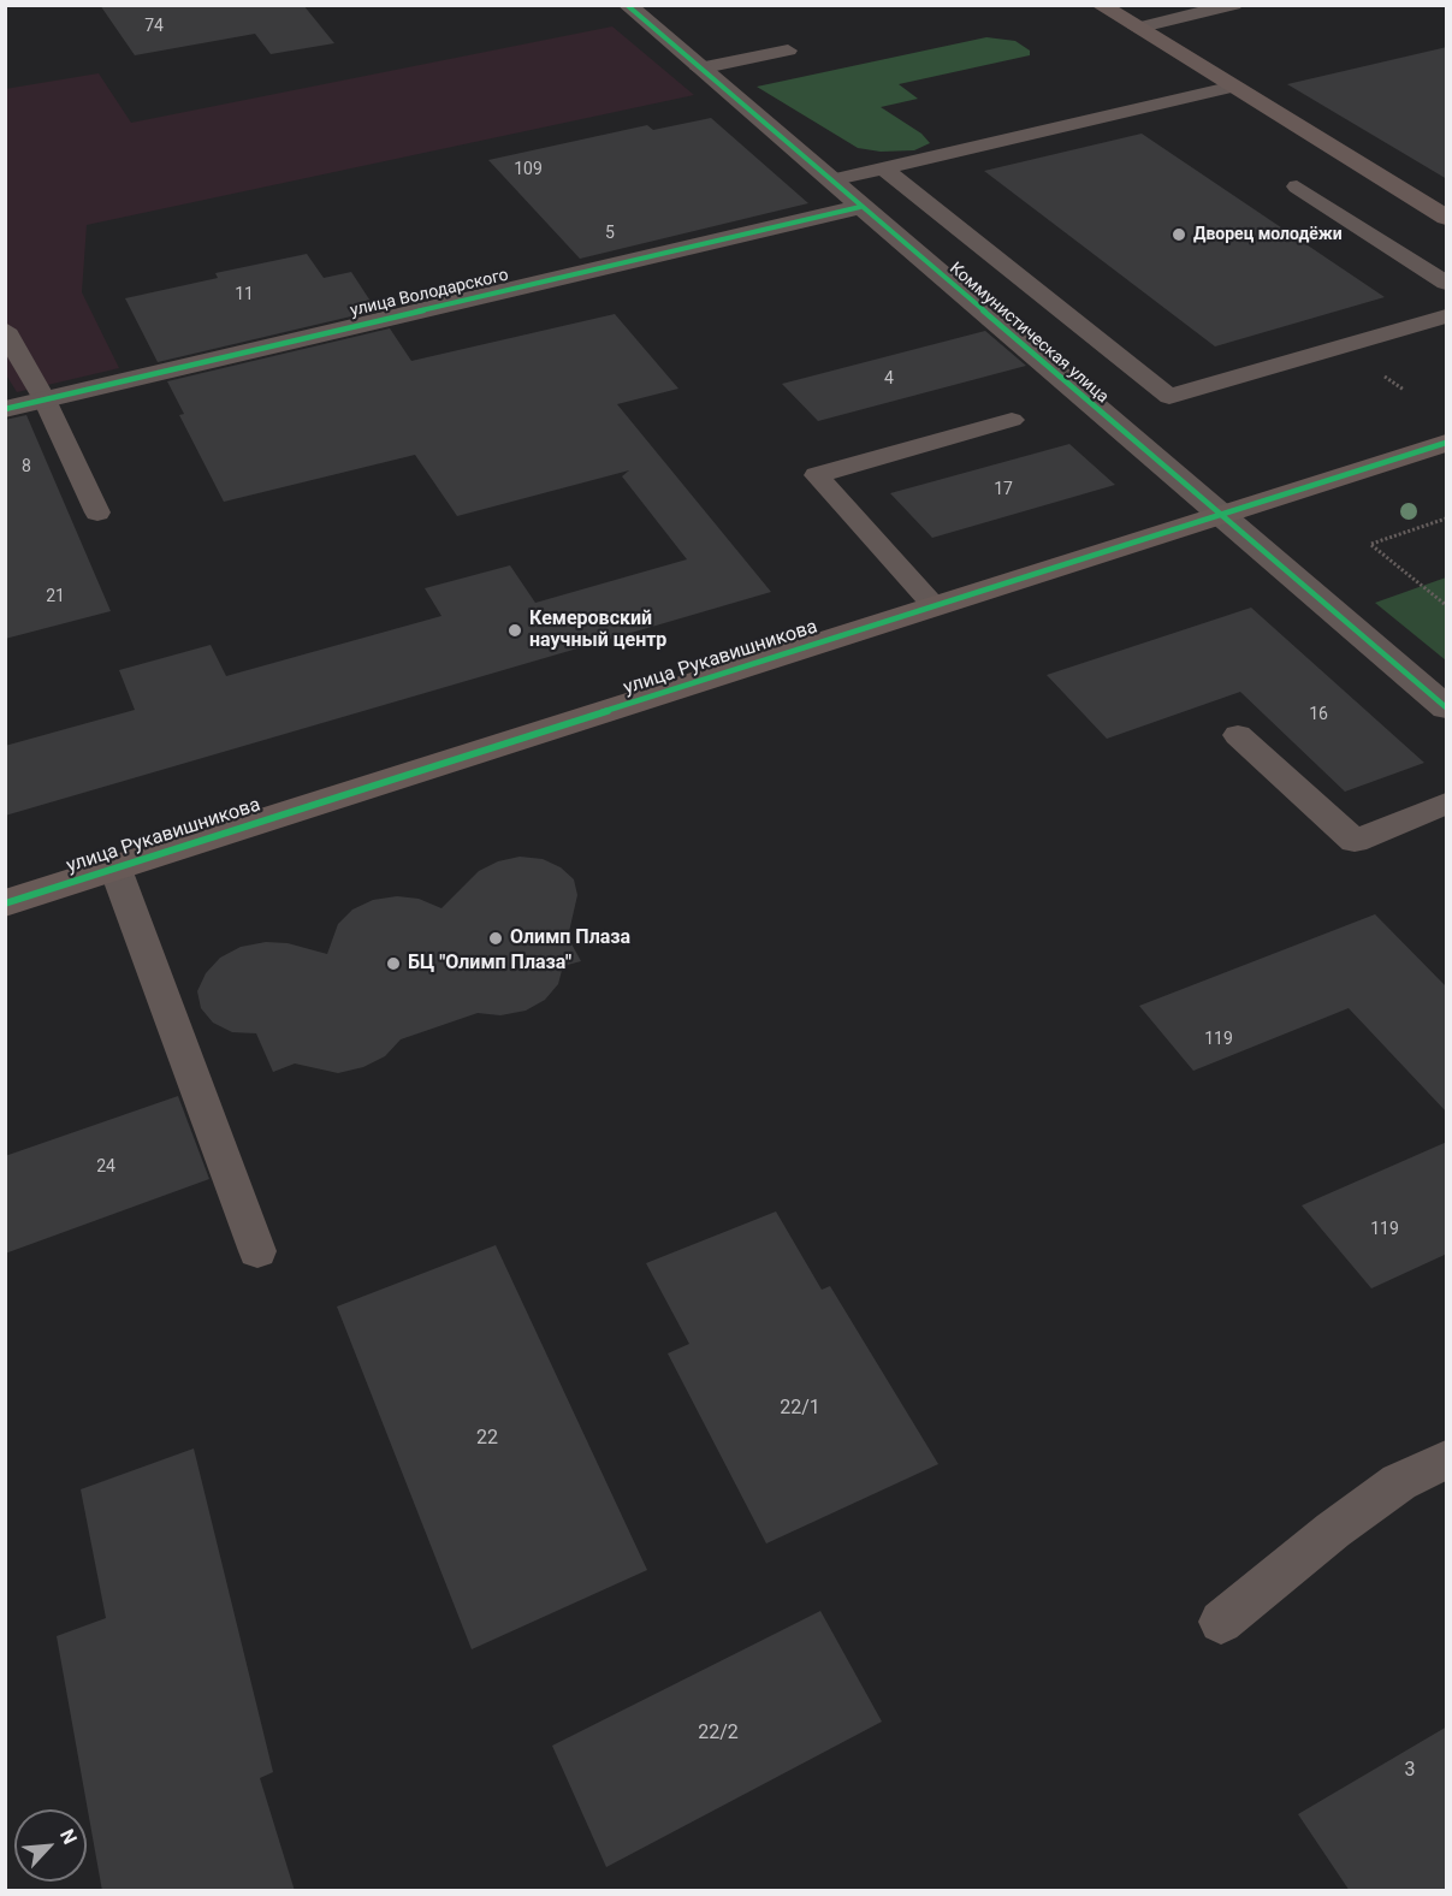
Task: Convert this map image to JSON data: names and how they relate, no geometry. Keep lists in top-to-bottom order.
{
  "streets": {
    "street": ["улица Володарского", "Коммунистическая улица", "улица Рукавишникова"]
  },
  "crossings": [
    ["улица Володарского", "Коммунистическая улица"],
    ["Коммунистическая улица", "улица Рукавишникова"]
  ],
  "places": [
    "Дворец молодёжи",
    "Кемеровский научный центр",
    "Олимп Плаза",
    "БЦ \"Олимп Плаза\""
  ],
  "house_numbers": [
    "74",
    "109",
    "5",
    "11",
    "4",
    "8",
    "17",
    "21",
    "16",
    "119",
    "24",
    "119",
    "22/1",
    "22",
    "22/2",
    "3"
  ],
  "north": "top right"
}
